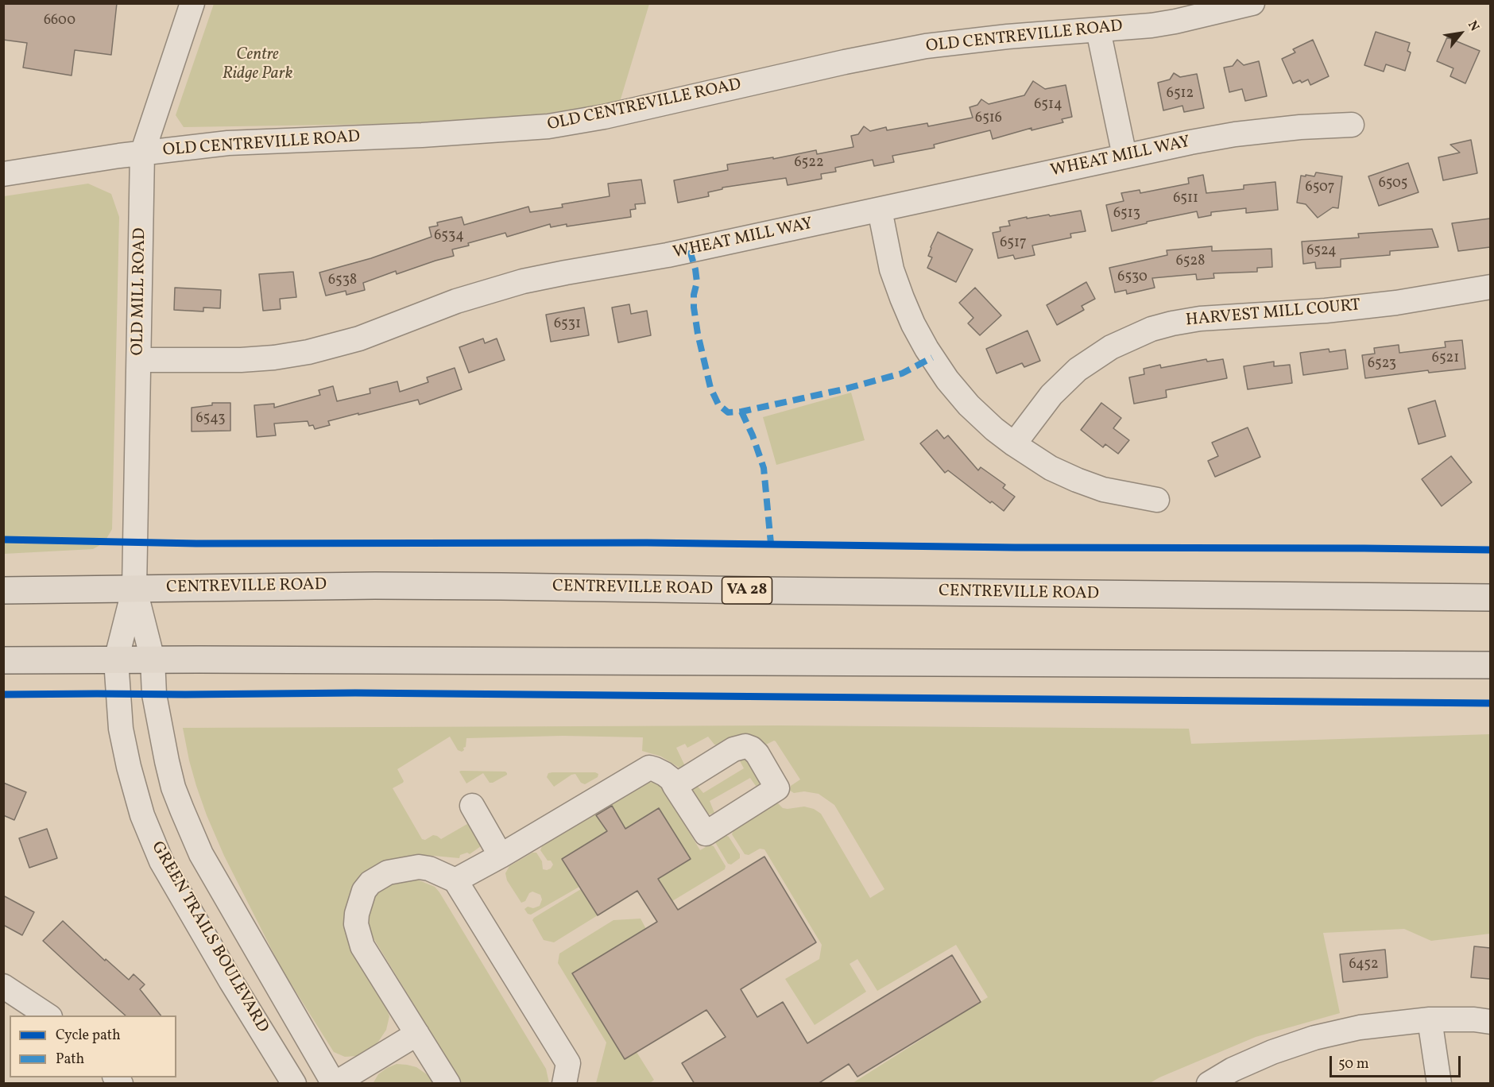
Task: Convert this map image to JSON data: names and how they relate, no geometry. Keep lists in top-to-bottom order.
{
  "streets": {
    "highway": ["CENTREVILLE ROAD", "VA 28"],
    "street": [
      "OLD CENTREVILLE ROAD",
      "WHEAT MILL WAY",
      "OLD MILL ROAD",
      "HARVEST MILL COURT",
      "GREEN TRAILS BOULEVARD"
    ]
  },
  "crossings": [
    ["OLD CENTREVILLE ROAD", "OLD MILL ROAD"],
    ["WHEAT MILL WAY", "OLD MILL ROAD"],
    ["OLD MILL ROAD", "CENTREVILLE ROAD"],
    ["OLD MILL ROAD", "GREEN TRAILS BOULEVARD"],
    ["CENTREVILLE ROAD", "GREEN TRAILS BOULEVARD"]
  ],
  "parks": ["Centre Ridge Park"],
  "house_numbers": [
    "6600",
    "6512",
    "6514",
    "6516",
    "6522",
    "6505",
    "6507",
    "6511",
    "6513",
    "6534",
    "6517",
    "6524",
    "6528",
    "6530",
    "6538",
    "6531",
    "6521",
    "6523",
    "6543",
    "6452"
  ],
  "legend": ["Cycle path", "Path"],
  "scale_bar": "50 m",
  "north": "top right"
}
